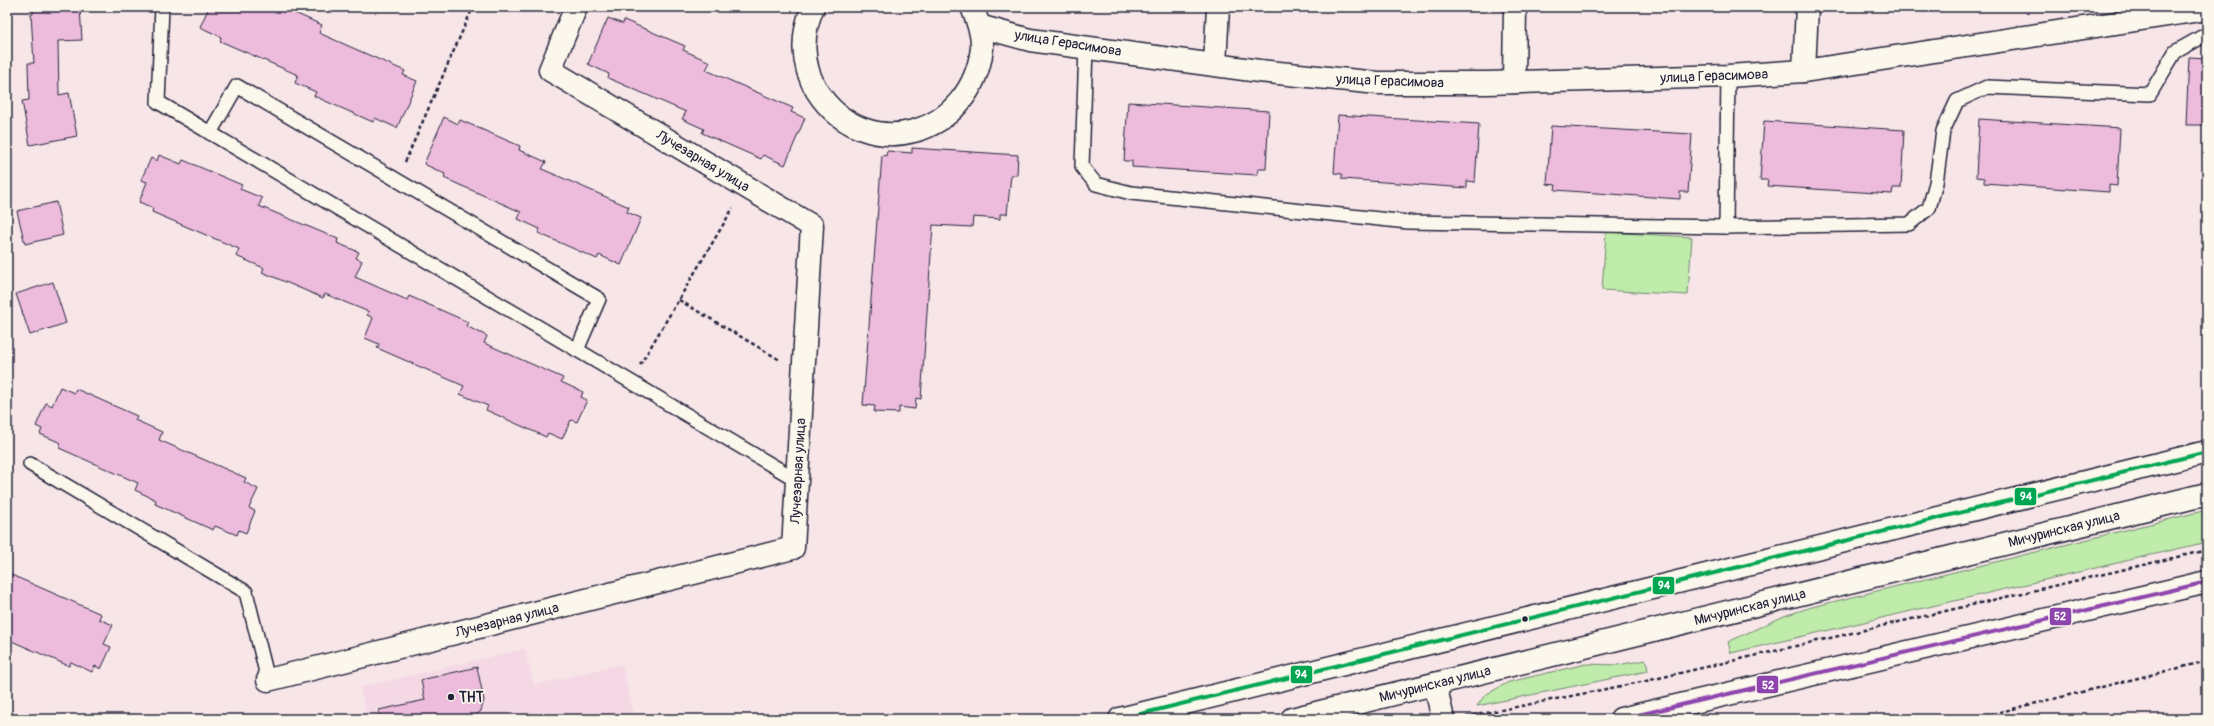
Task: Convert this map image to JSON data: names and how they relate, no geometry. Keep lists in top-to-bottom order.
{
  "streets": {
    "street": ["улица Герасимова", "Лучезарная улица", "Мичуринская улица"]
  },
  "places": ["ТНТ"],
  "lines": ["transit line 94", "transit line 52"]
}
